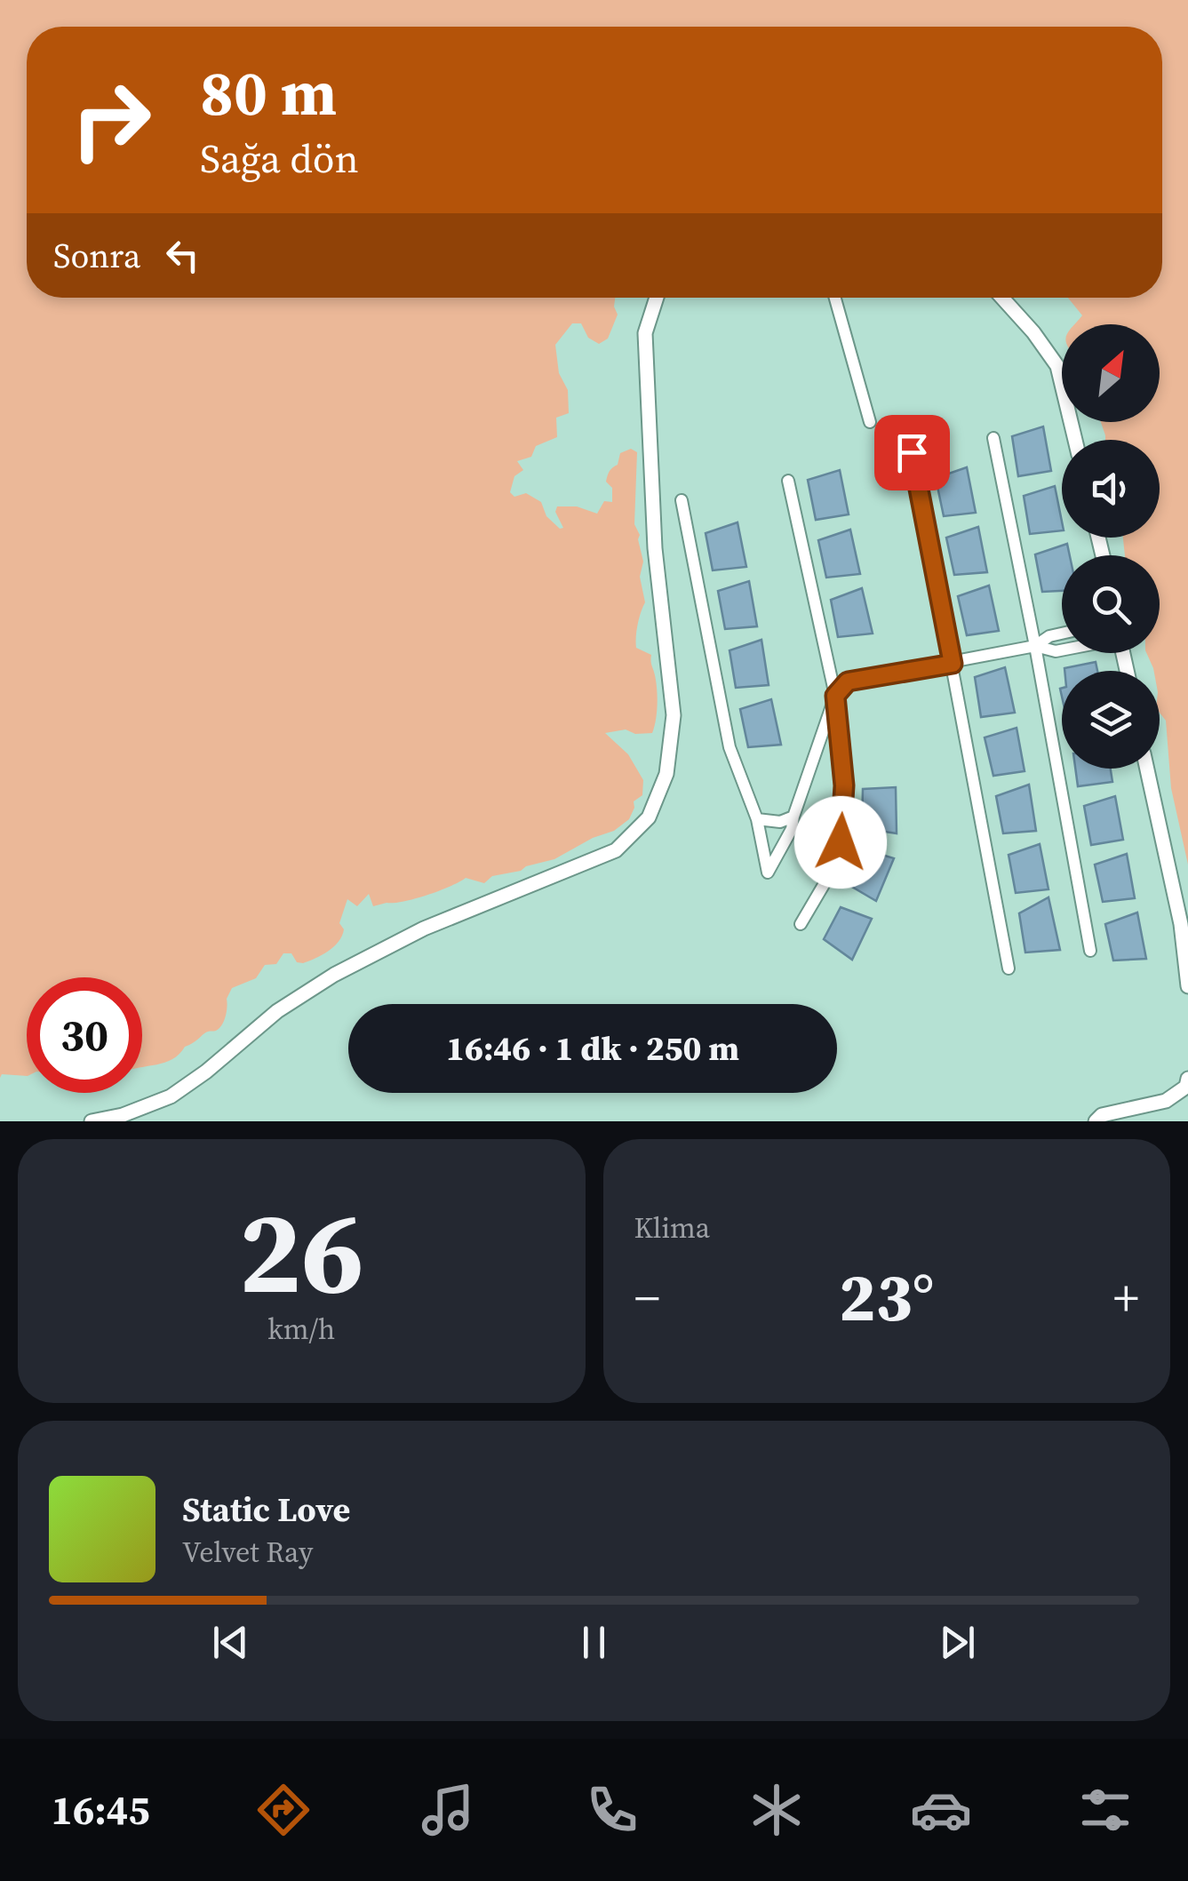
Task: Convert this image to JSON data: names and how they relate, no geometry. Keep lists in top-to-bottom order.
{
  "north": "top right",
  "page": {
    "turn": ["80 m", "Sağa dön"],
    "then": "Sonra",
    "limit": "30",
    "trip": "16:46 · 1 dk · 250 m",
    "tile": [
      ["26", "km/h"],
      "Klima"
    ],
    "heat": ["−", "23°", "+"],
    "song": ["Static Love", "Velvet Ray"],
    "tabs": "16:45"
  }
}
